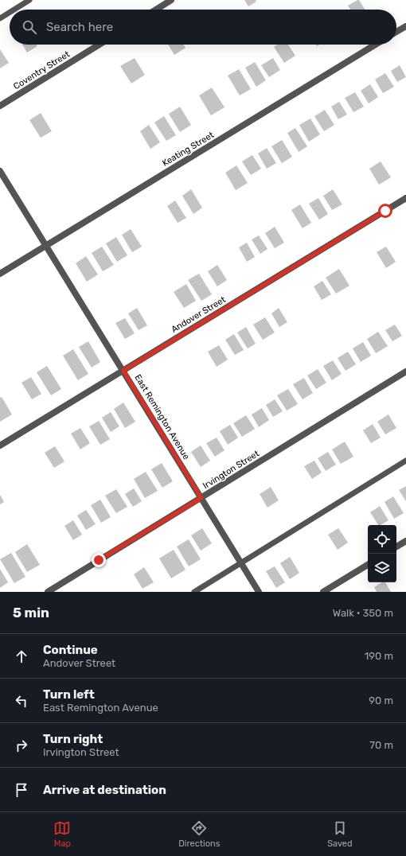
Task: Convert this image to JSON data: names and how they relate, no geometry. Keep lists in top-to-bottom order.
{
  "streets": {
    "street": [
      "Coventry Street",
      "Keating Street",
      "Andover Street",
      "East Remington Avenue",
      "Irvington Street"
    ]
  },
  "crossings": [
    ["Keating Street", "East Remington Avenue"],
    ["Andover Street", "East Remington Avenue"],
    ["East Remington Avenue", "Irvington Street"]
  ],
  "page": {
    "search": "Search here",
    "heading": ["5 min", "Walk · 350 m"],
    "list": [
      ["Continue", "Andover Street", "190 m"],
      ["Turn left", "East Remington Avenue", "90 m"],
      ["Turn right", "Irvington Street", "70 m"],
      "Arrive at destination"
    ],
    "nav": ["Map", "Directions", "Saved"]
  }
}
